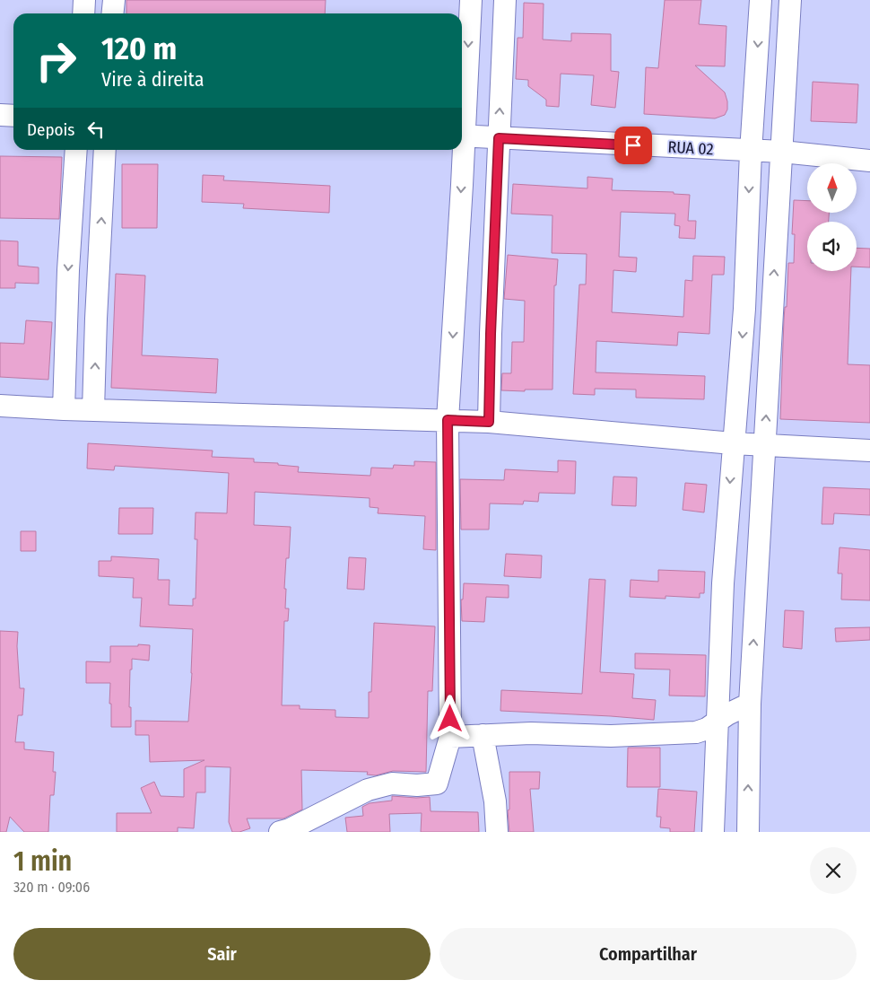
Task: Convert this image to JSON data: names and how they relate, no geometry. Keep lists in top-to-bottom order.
{
  "streets": {
    "street": ["RUA 02"]
  },
  "north": "top",
  "page": {
    "turn": ["120 m", "Vire à direita"],
    "then": "Depois",
    "heading": ["1 min", "320 m · 09:06"],
    "buttons": ["Sair", "Compartilhar"]
  }
}
